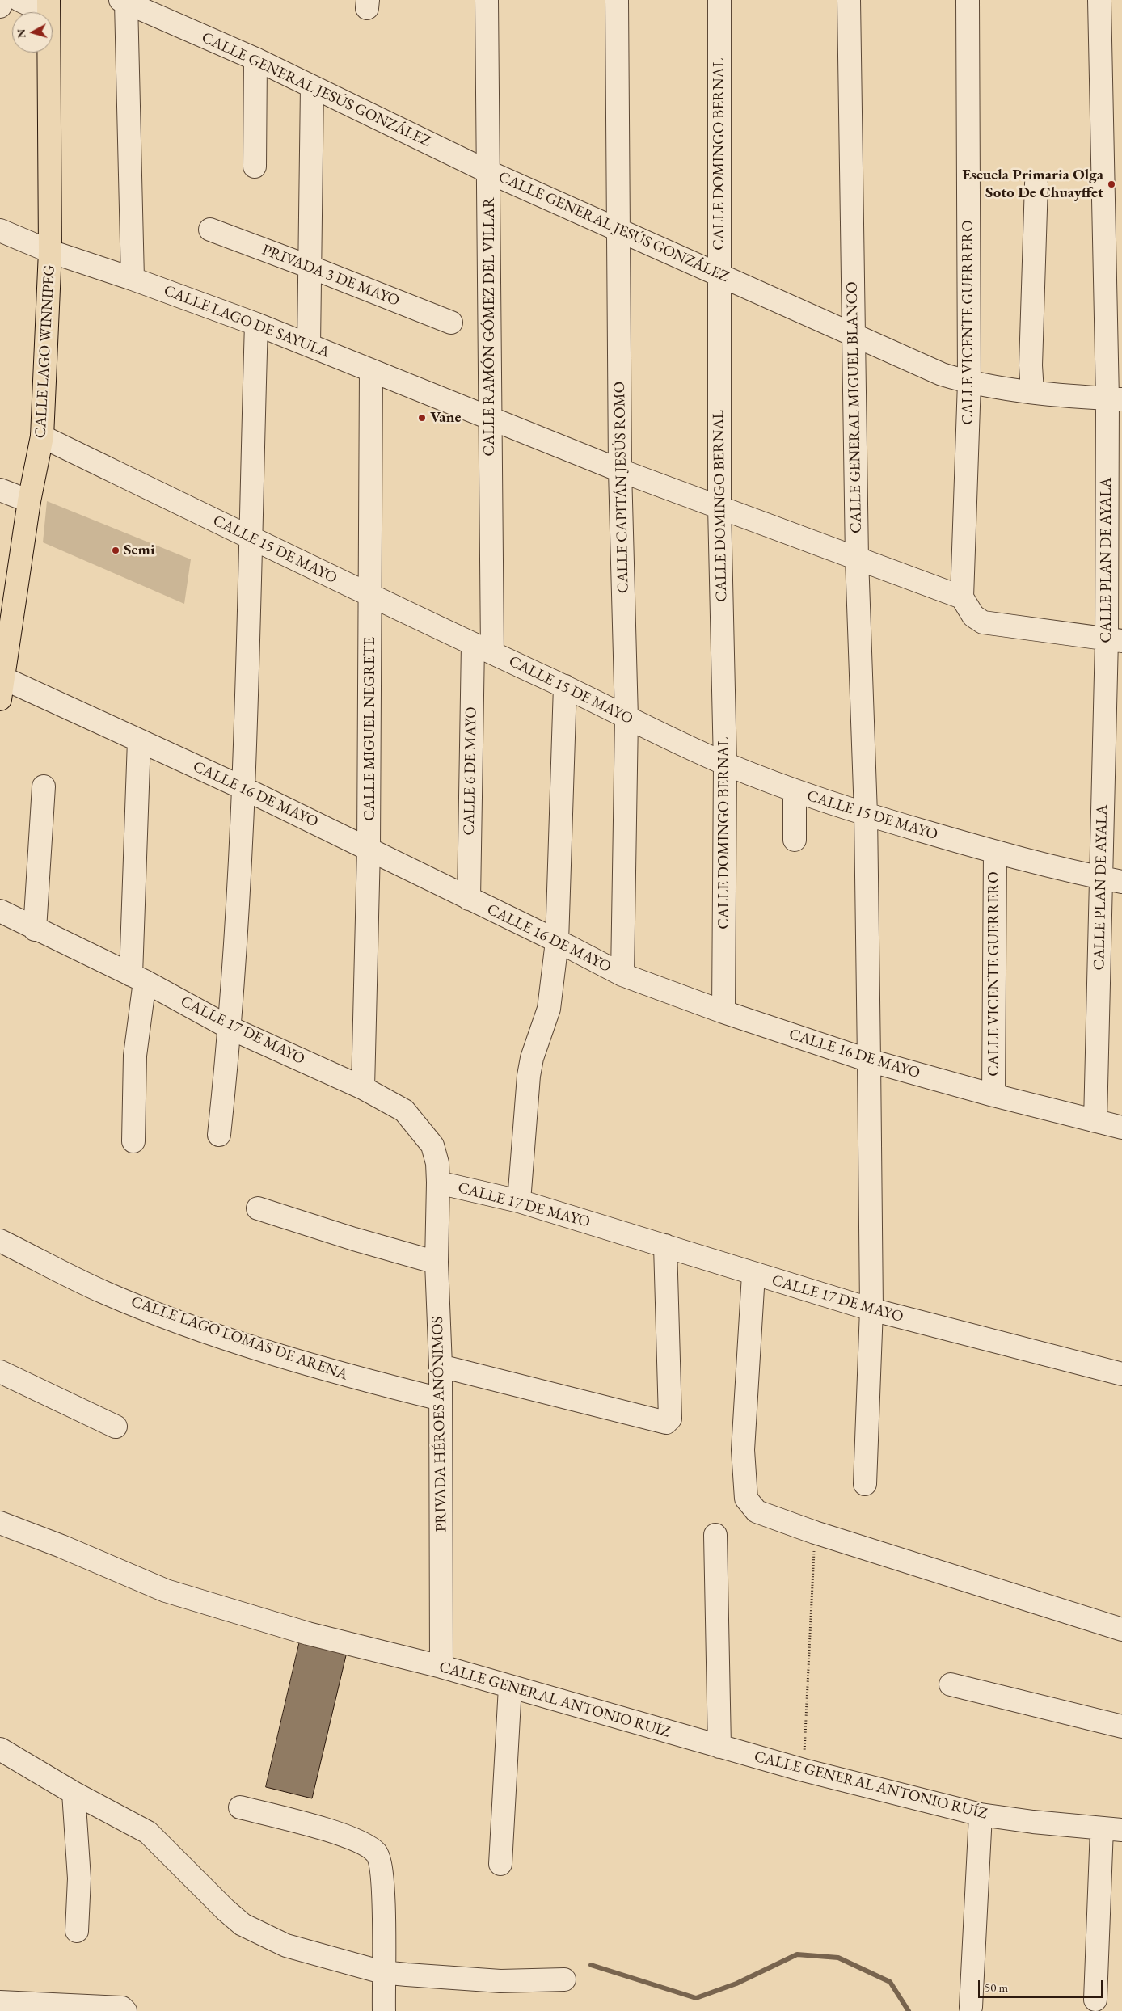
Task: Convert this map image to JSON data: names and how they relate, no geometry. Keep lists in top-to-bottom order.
{
  "streets": {
    "main road": ["CALLE LAGO WINNIPEG"],
    "street": [
      "CALLE GENERAL JESÚS GONZÁLEZ",
      "CALLE DOMINGO BERNAL",
      "PRIVADA 3 DE MAYO",
      "CALLE LAGO DE SAYULA",
      "CALLE VICENTE GUERRERO",
      "CALLE RAMÓN GÓMEZ DEL VILLAR",
      "CALLE GENERAL MIGUEL BLANCO",
      "CALLE CAPITÁN JESÚS ROMO",
      "CALLE 15 DE MAYO",
      "CALLE PLAN DE AYALA",
      "CALLE MIGUEL NEGRETE",
      "CALLE 6 DE MAYO",
      "CALLE 16 DE MAYO",
      "CALLE 17 DE MAYO",
      "CALLE LAGO LOMAS DE ARENA",
      "PRIVADA HÉROES ANÓNIMOS",
      "CALLE GENERAL ANTONIO RUÍZ"
    ]
  },
  "crossings": [
    ["CALLE GENERAL JESÚS GONZÁLEZ", "CALLE DOMINGO BERNAL"],
    ["CALLE GENERAL JESÚS GONZÁLEZ", "CALLE VICENTE GUERRERO"],
    ["CALLE GENERAL JESÚS GONZÁLEZ", "CALLE RAMÓN GÓMEZ DEL VILLAR"],
    ["CALLE GENERAL JESÚS GONZÁLEZ", "CALLE GENERAL MIGUEL BLANCO"],
    ["CALLE GENERAL JESÚS GONZÁLEZ", "CALLE CAPITÁN JESÚS ROMO"],
    ["CALLE GENERAL JESÚS GONZÁLEZ", "CALLE PLAN DE AYALA"],
    ["CALLE DOMINGO BERNAL", "CALLE LAGO DE SAYULA"],
    ["CALLE DOMINGO BERNAL", "CALLE 15 DE MAYO"],
    ["CALLE DOMINGO BERNAL", "CALLE 16 DE MAYO"],
    ["CALLE LAGO DE SAYULA", "CALLE VICENTE GUERRERO"],
    ["CALLE LAGO DE SAYULA", "CALLE RAMÓN GÓMEZ DEL VILLAR"],
    ["CALLE LAGO DE SAYULA", "CALLE LAGO WINNIPEG"],
    ["CALLE LAGO DE SAYULA", "CALLE GENERAL MIGUEL BLANCO"],
    ["CALLE LAGO DE SAYULA", "CALLE CAPITÁN JESÚS ROMO"],
    ["CALLE LAGO DE SAYULA", "CALLE MIGUEL NEGRETE"],
    ["CALLE VICENTE GUERRERO", "CALLE 15 DE MAYO"],
    ["CALLE VICENTE GUERRERO", "CALLE 16 DE MAYO"],
    ["CALLE RAMÓN GÓMEZ DEL VILLAR", "CALLE 15 DE MAYO"],
    ["CALLE RAMÓN GÓMEZ DEL VILLAR", "CALLE 6 DE MAYO"],
    ["CALLE LAGO WINNIPEG", "CALLE 15 DE MAYO"],
    ["CALLE LAGO WINNIPEG", "CALLE 16 DE MAYO"],
    ["CALLE GENERAL MIGUEL BLANCO", "CALLE 15 DE MAYO"],
    ["CALLE GENERAL MIGUEL BLANCO", "CALLE 16 DE MAYO"],
    ["CALLE GENERAL MIGUEL BLANCO", "CALLE 17 DE MAYO"],
    ["CALLE CAPITÁN JESÚS ROMO", "CALLE 15 DE MAYO"],
    ["CALLE CAPITÁN JESÚS ROMO", "CALLE 16 DE MAYO"],
    ["CALLE 15 DE MAYO", "CALLE PLAN DE AYALA"],
    ["CALLE 15 DE MAYO", "CALLE MIGUEL NEGRETE"],
    ["CALLE 15 DE MAYO", "CALLE 6 DE MAYO"],
    ["CALLE PLAN DE AYALA", "CALLE 16 DE MAYO"],
    ["CALLE MIGUEL NEGRETE", "CALLE 16 DE MAYO"],
    ["CALLE MIGUEL NEGRETE", "CALLE 17 DE MAYO"],
    ["CALLE 6 DE MAYO", "CALLE 16 DE MAYO"],
    ["CALLE 17 DE MAYO", "PRIVADA HÉROES ANÓNIMOS"],
    ["CALLE LAGO LOMAS DE ARENA", "PRIVADA HÉROES ANÓNIMOS"],
    ["PRIVADA HÉROES ANÓNIMOS", "CALLE GENERAL ANTONIO RUÍZ"]
  ],
  "places": ["Escuela Primaria Olga Soto De Chuayffet", "Vane", "Semi"],
  "scale_bar": "50 m",
  "north": "left"
}
